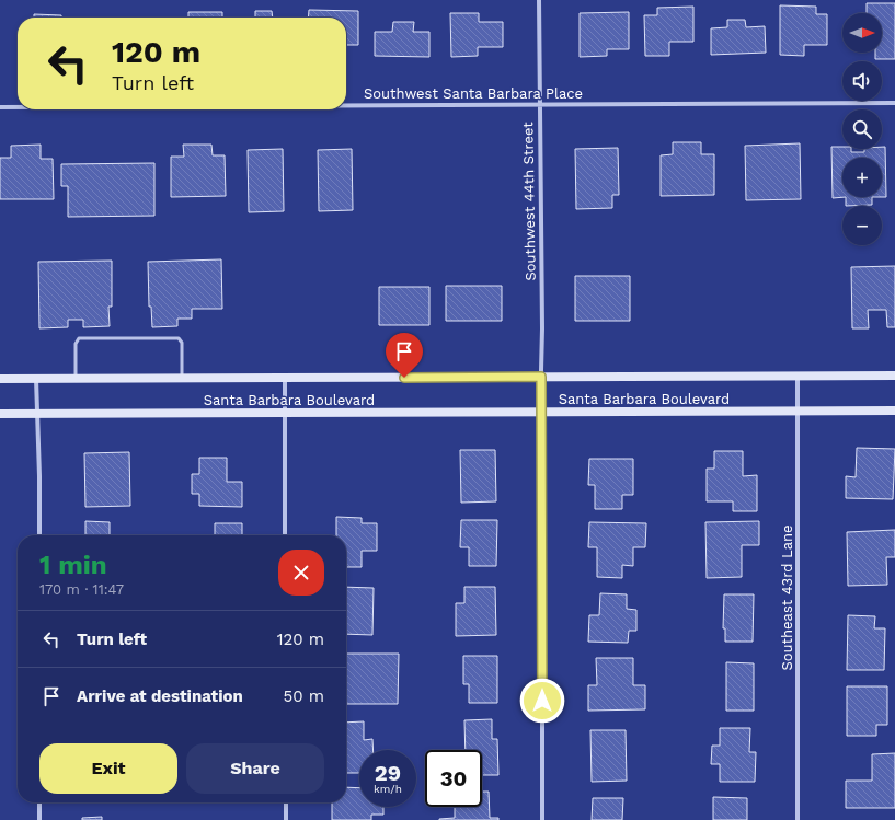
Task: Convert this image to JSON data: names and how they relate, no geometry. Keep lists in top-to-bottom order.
{
  "streets": {
    "main road": ["Santa Barbara Boulevard"],
    "street": ["Southwest Santa Barbara Place", "Southwest 44th Street", "Southeast 43rd Lane"]
  },
  "crossings": [
    ["Southwest Santa Barbara Place", "Southwest 44th Street"],
    ["Southwest 44th Street", "Santa Barbara Boulevard"],
    ["Santa Barbara Boulevard", "Southeast 43rd Lane"]
  ],
  "north": "right",
  "page": {
    "map_buttons": ["+", "−"],
    "turn": ["120 m", "Turn left"],
    "heading": ["1 min", "170 m · 11:47"],
    "list": [
      {
        "name": "Turn left",
        "value": "120 m"
      },
      {
        "name": "Arrive at destination",
        "value": "50 m"
      }
    ],
    "buttons": ["Exit", "Share"],
    "speed": "29 km/h",
    "limit": "30"
  }
}
